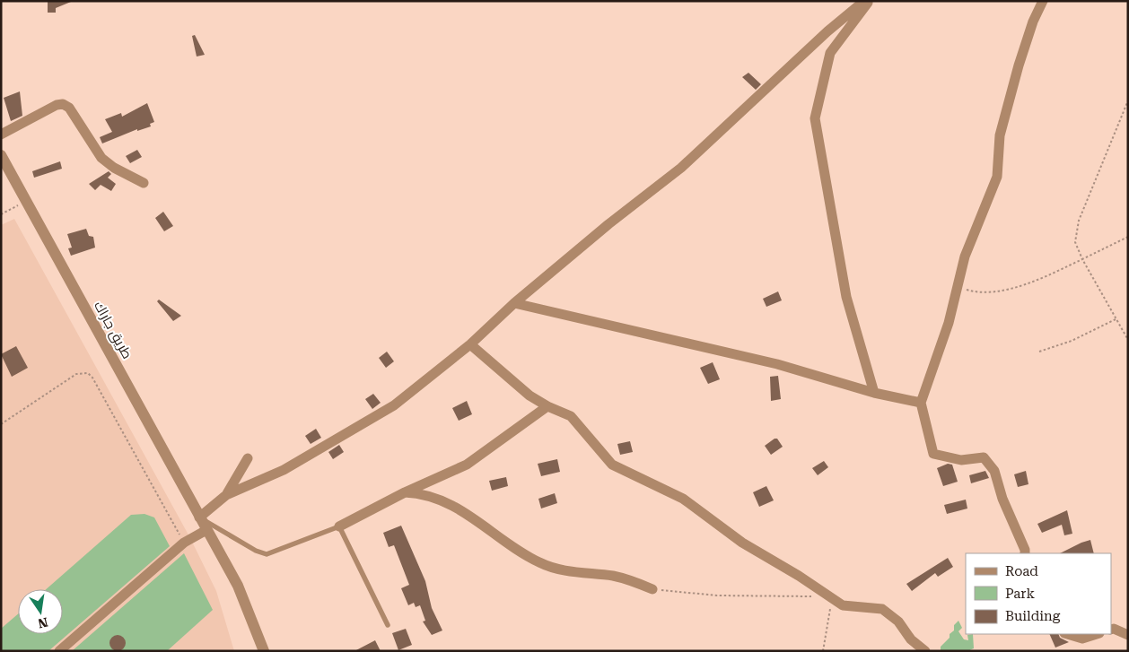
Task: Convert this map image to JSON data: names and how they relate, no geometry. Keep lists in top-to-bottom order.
{
  "streets": {
    "street": ["طريق جاراك"]
  },
  "legend": ["Road", "Park", "Building"],
  "north": "bottom"
}
